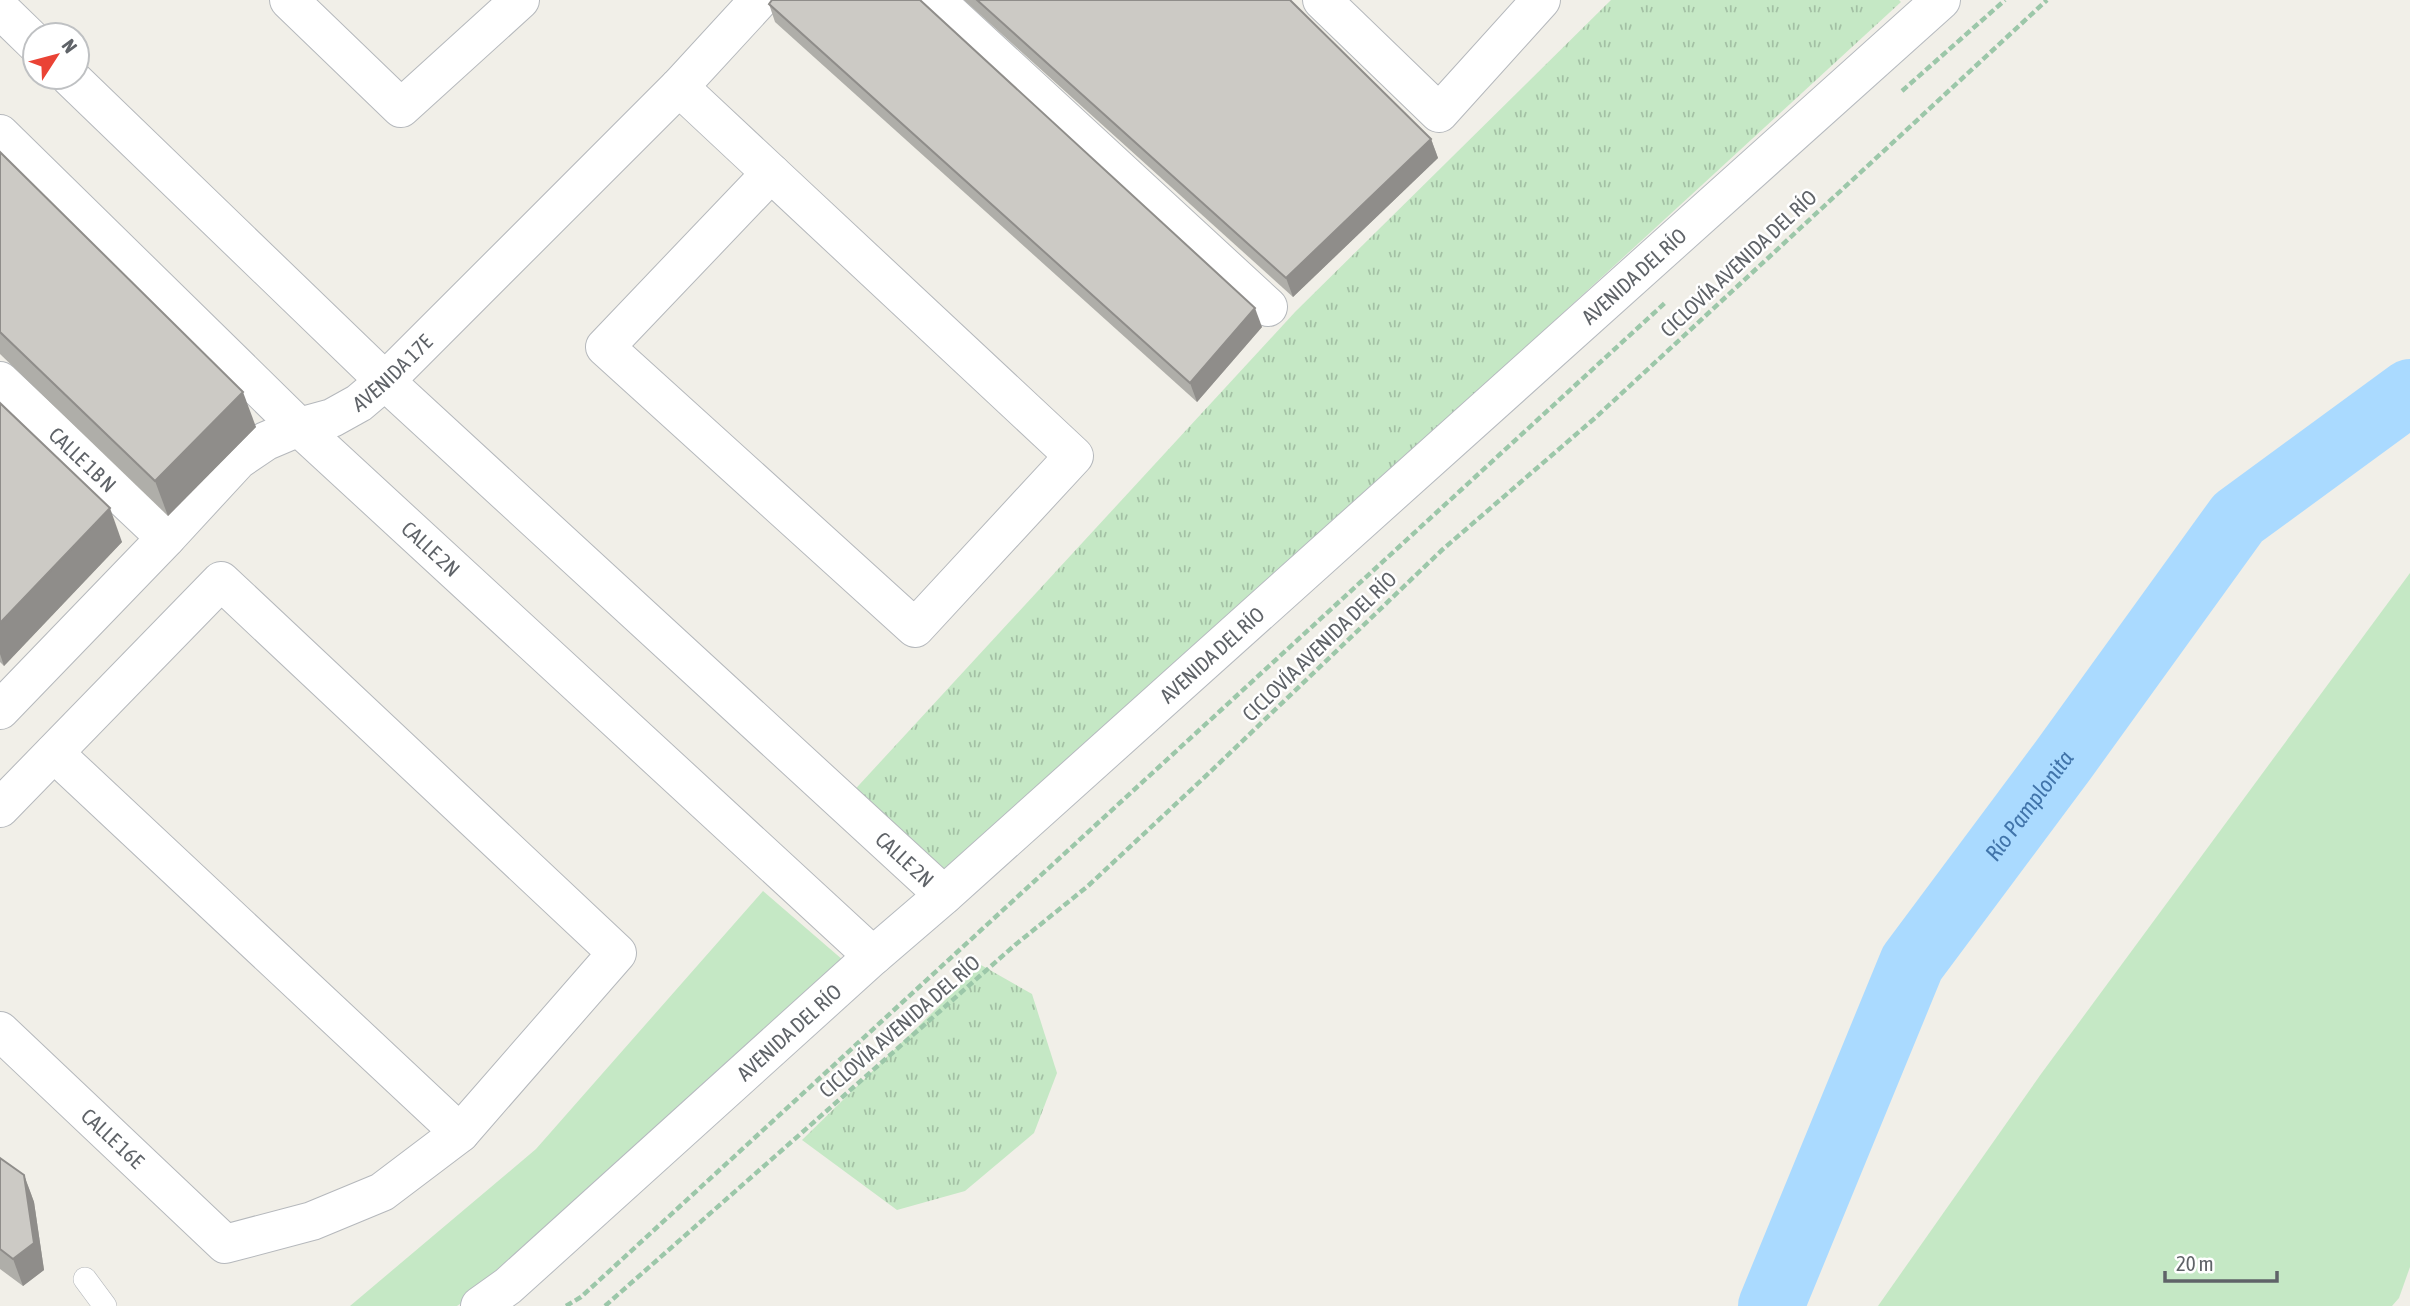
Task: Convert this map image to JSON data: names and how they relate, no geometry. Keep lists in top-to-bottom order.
{
  "streets": {
    "street": [
      "AVENIDA DEL RÍO",
      "AVENIDA 17E",
      "CALLE 1B N",
      "CALLE 2N",
      "CALLE 16E"
    ],
    "path": ["CICLOVÍA AVENIDA DEL RÍO"]
  },
  "crossings": [
    ["AVENIDA DEL RÍO", "CALLE 2N"],
    ["AVENIDA 17E", "CALLE 1B N"],
    ["AVENIDA 17E", "CALLE 2N"]
  ],
  "water": ["Río Pamplonita"],
  "scale_bar": "20 m",
  "north": "top right"
}
